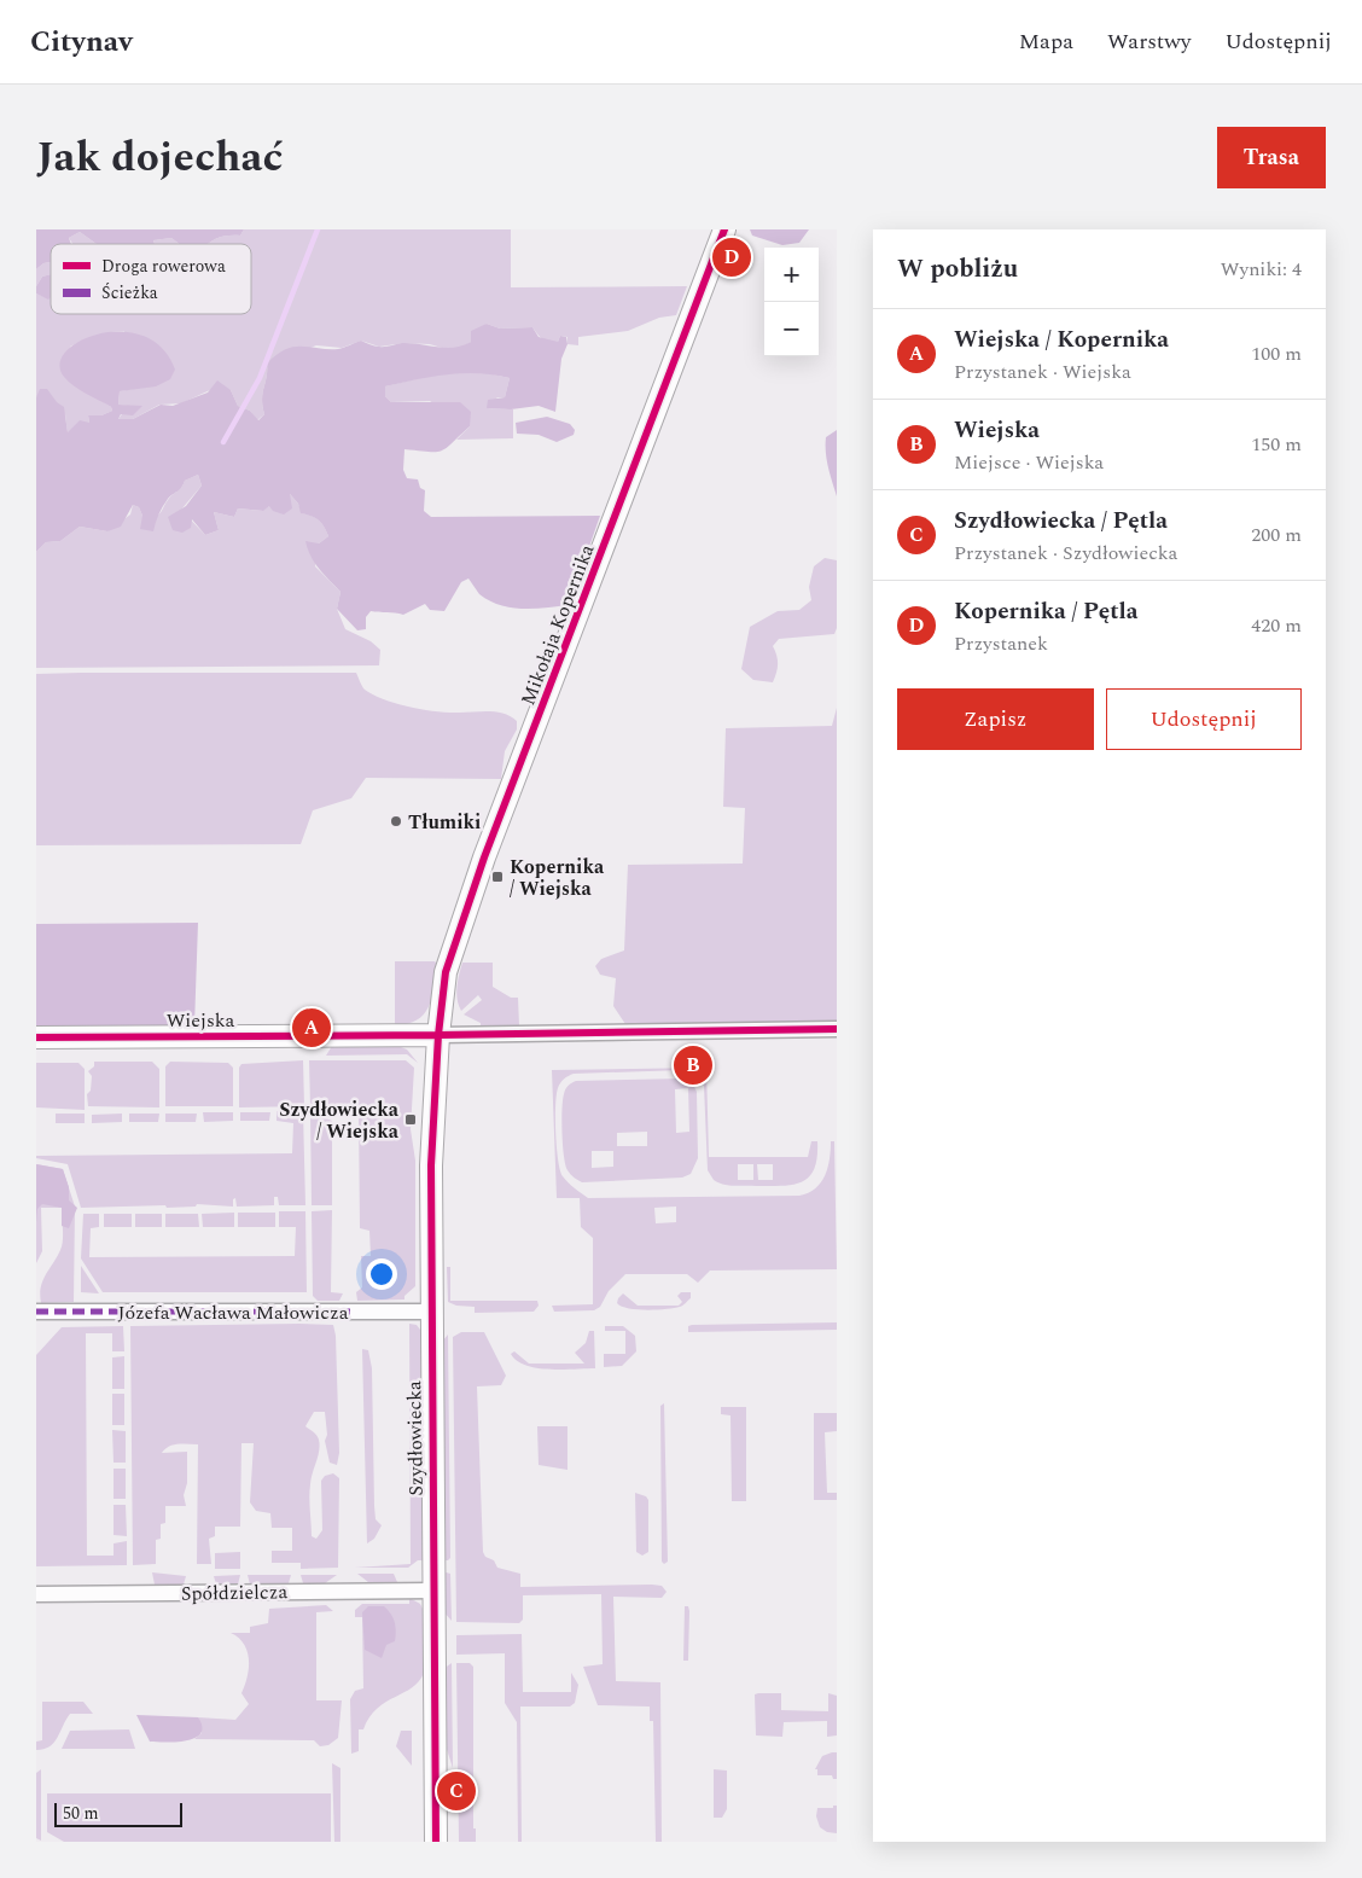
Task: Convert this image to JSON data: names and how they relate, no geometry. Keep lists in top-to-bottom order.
{
  "streets": {
    "street": [
      "Mikołaja Kopernika",
      "Wiejska",
      "Józefa Wacława Małowicza",
      "Szydłowiecka",
      "Spółdzielcza"
    ]
  },
  "crossings": [
    ["Mikołaja Kopernika", "Wiejska"],
    ["Mikołaja Kopernika", "Szydłowiecka"],
    ["Wiejska", "Szydłowiecka"],
    ["Józefa Wacława Małowicza", "Szydłowiecka"],
    ["Szydłowiecka", "Spółdzielcza"]
  ],
  "places": {
    "other": ["Tłumiki"],
    "transit": ["Kopernika / Wiejska", "Szydłowiecka / Wiejska"]
  },
  "legend": ["Droga rowerowa", "Ścieżka"],
  "scale_bar": "50 m",
  "page": {
    "header": "Citynav",
    "nav": ["Mapa", "Warstwy", "Udostępnij"],
    "title": "Jak dojechać",
    "buttons": [
      "Trasa",
      ["Zapisz", "Udostępnij"]
    ],
    "heading": ["W pobliżu", "Wyniki: 4"],
    "pins": [
      "D",
      "A",
      "B",
      "C"
    ],
    "map_buttons": ["+", "−"],
    "list": [
      {
        "mark": "A",
        "name": "Wiejska / Kopernika",
        "note": "Przystanek · Wiejska",
        "value": "100 m"
      },
      {
        "mark": "B",
        "name": "Wiejska",
        "note": "Miejsce · Wiejska",
        "value": "150 m"
      },
      {
        "mark": "C",
        "name": "Szydłowiecka / Pętla",
        "note": "Przystanek · Szydłowiecka",
        "value": "200 m"
      },
      {
        "mark": "D",
        "name": "Kopernika / Pętla",
        "note": "Przystanek",
        "value": "420 m"
      }
    ],
    "scale": "50 m"
  }
}
